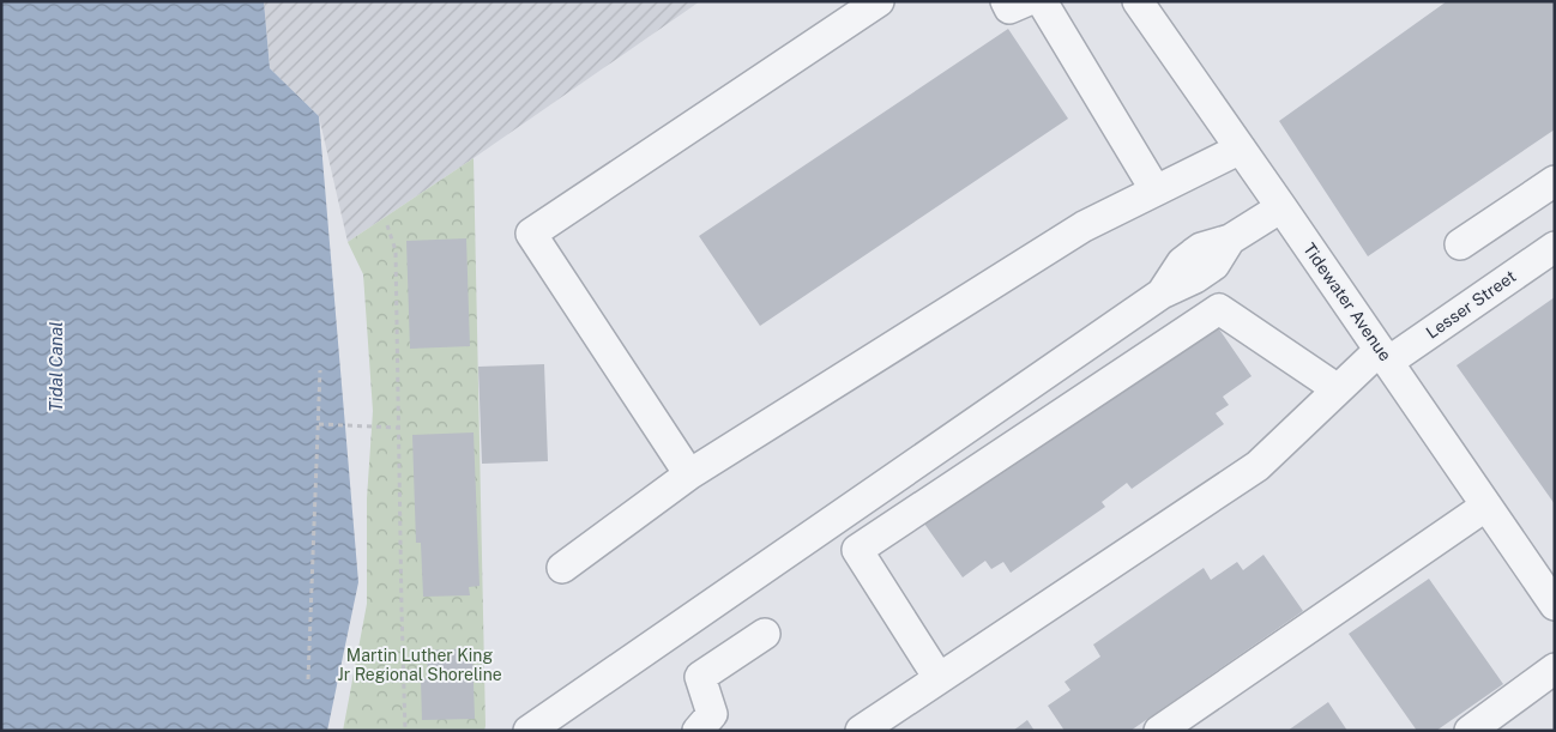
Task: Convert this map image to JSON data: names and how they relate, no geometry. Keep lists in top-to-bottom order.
{
  "streets": {
    "street": ["Tidewater Avenue", "Lesser Street"]
  },
  "crossings": [
    ["Tidewater Avenue", "Lesser Street"]
  ],
  "water": ["Tidal Canal"],
  "parks": ["Martin Luther King Jr Regional Shoreline"]
}
